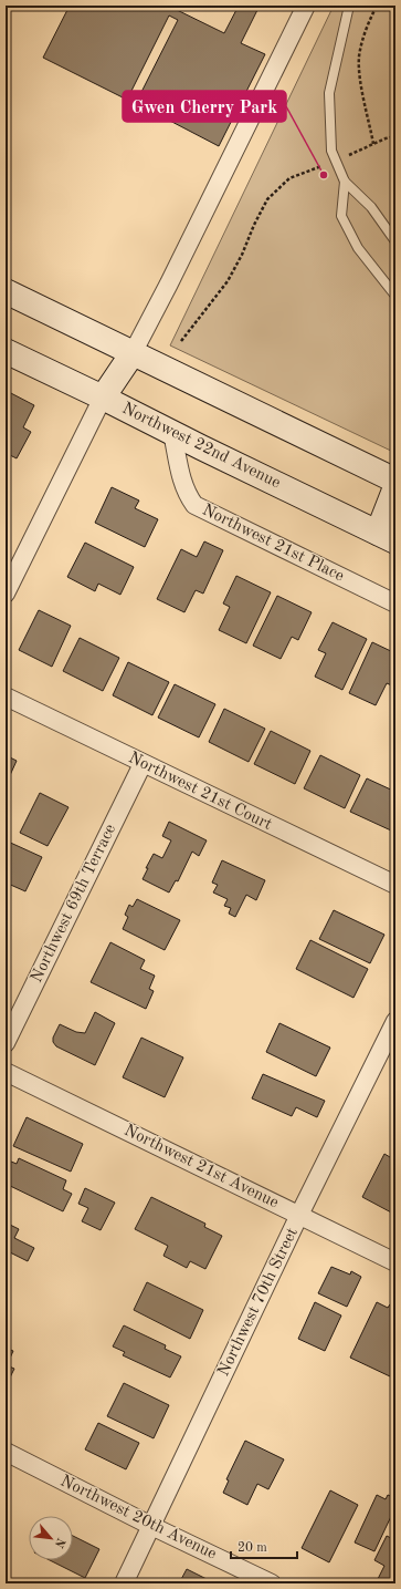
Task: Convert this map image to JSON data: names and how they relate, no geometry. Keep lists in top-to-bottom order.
{
  "streets": {
    "main road": ["Northwest 22nd Avenue"],
    "street": [
      "Northwest 21st Place",
      "Northwest 21st Court",
      "Northwest 69th Terrace",
      "Northwest 21st Avenue",
      "Northwest 70th Street",
      "Northwest 20th Avenue"
    ]
  },
  "crossings": [
    ["Northwest 22nd Avenue", "Northwest 21st Place"],
    ["Northwest 21st Court", "Northwest 69th Terrace"],
    ["Northwest 21st Avenue", "Northwest 70th Street"],
    ["Northwest 70th Street", "Northwest 20th Avenue"]
  ],
  "places": ["Gwen Cherry Park"],
  "scale_bar": "20 m",
  "north": "bottom right"
}
